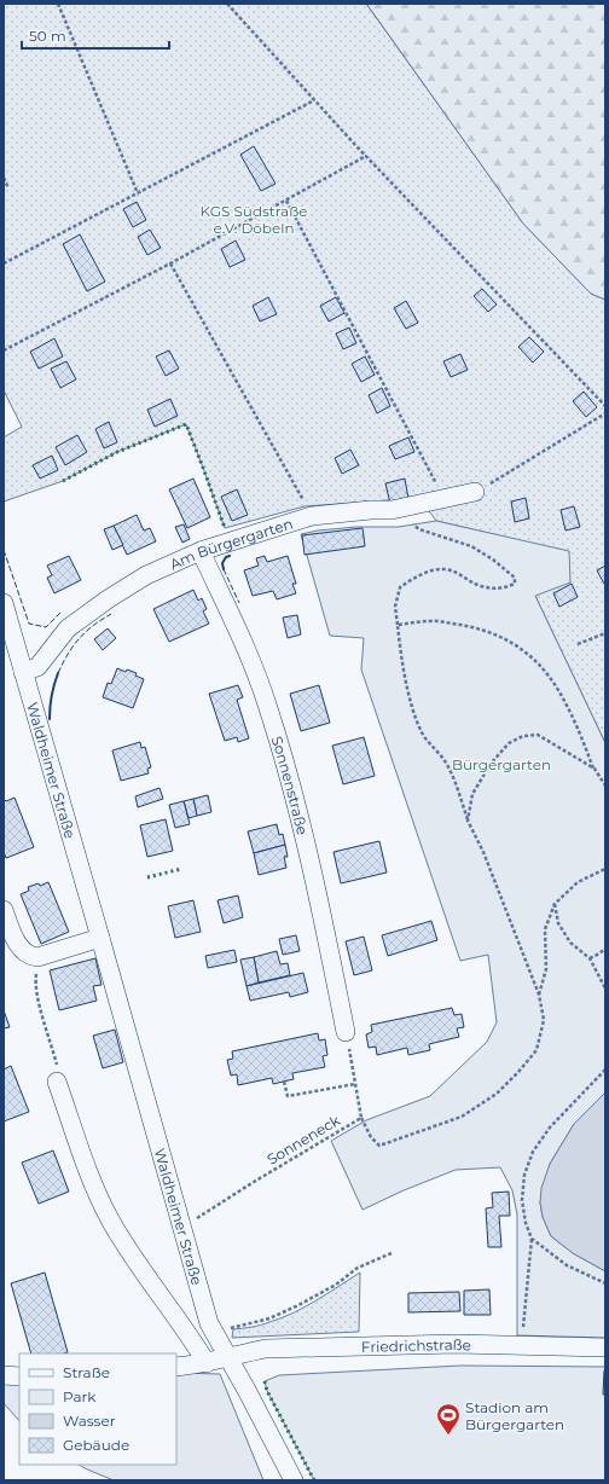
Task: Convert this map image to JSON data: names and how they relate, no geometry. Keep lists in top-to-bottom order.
{
  "streets": {
    "street": [
      "Am Bürgergarten",
      "Waldheimer Straße",
      "Sonnenstraße",
      "Friedrichstraße"
    ],
    "path": ["Sonneneck"]
  },
  "crossings": [
    ["Am Bürgergarten", "Waldheimer Straße"],
    ["Am Bürgergarten", "Sonnenstraße"],
    ["Waldheimer Straße", "Sonneneck"],
    ["Waldheimer Straße", "Friedrichstraße"],
    ["Sonnenstraße", "Sonneneck"]
  ],
  "parks": ["KGS Südstraße e.V. Döbeln", "Bürgergarten"],
  "places": {
    "sports": ["Stadion am Bürgergarten"]
  },
  "legend": [
    "Straße",
    "Park",
    "Wasser",
    "Gebäude"
  ],
  "scale_bar": "50 m"
}
